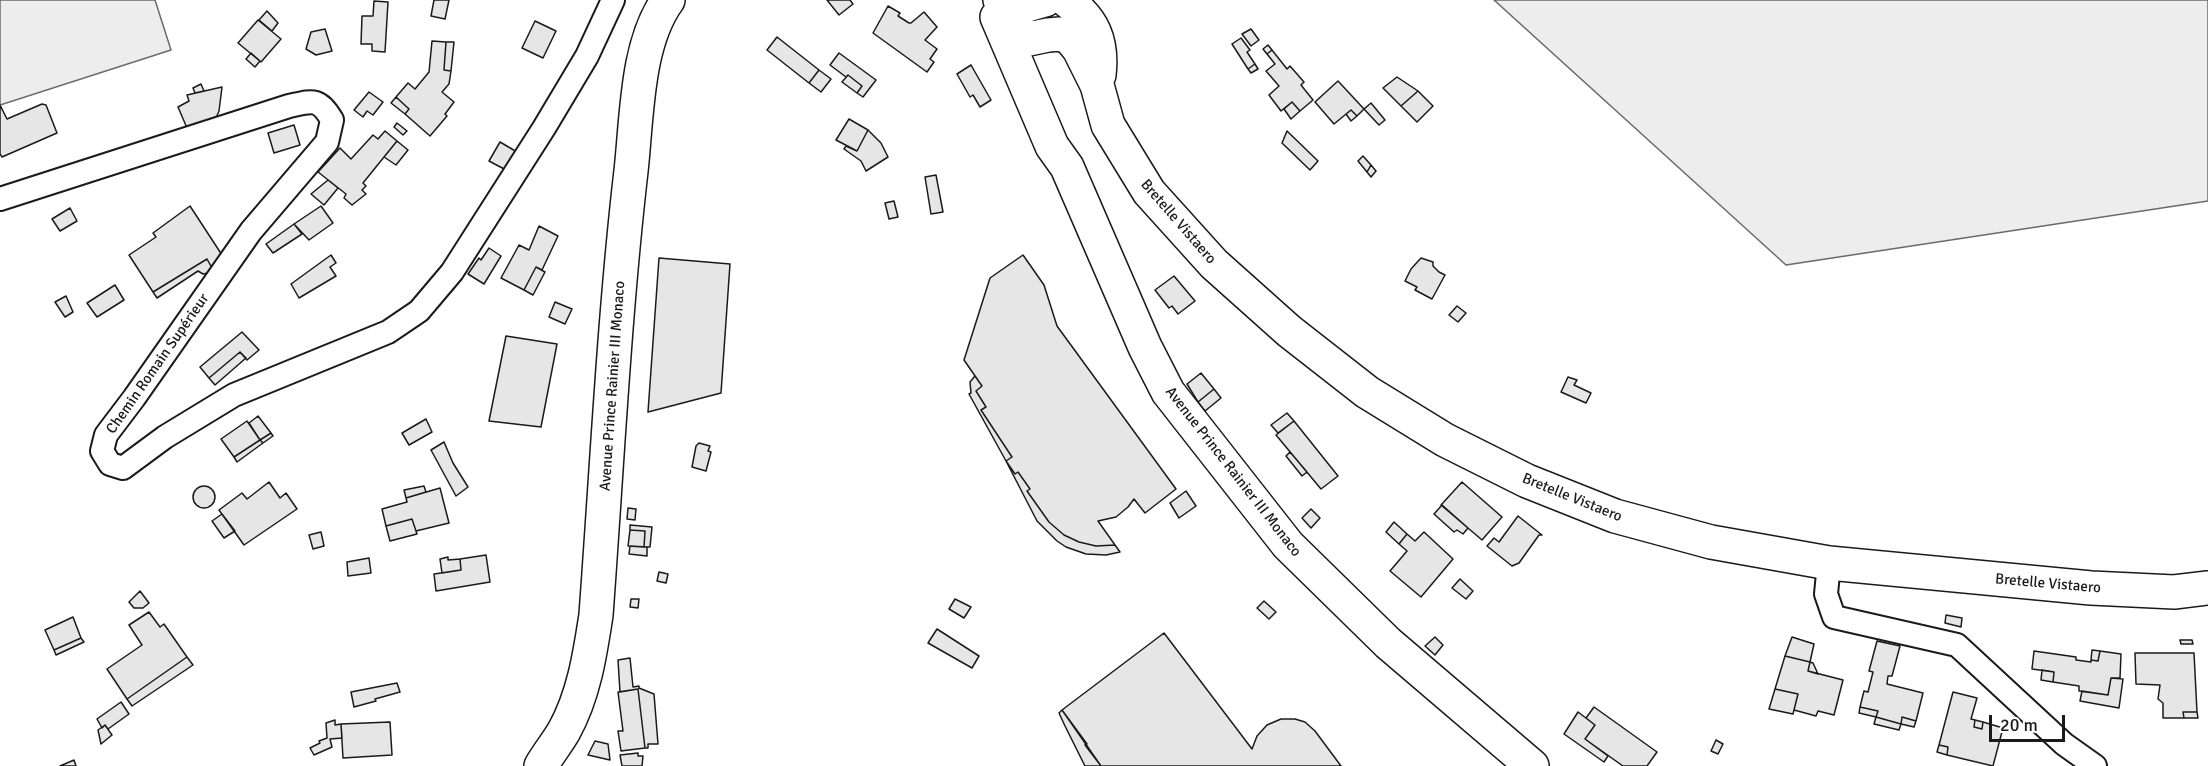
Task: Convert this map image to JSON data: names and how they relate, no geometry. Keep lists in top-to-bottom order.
{
  "streets": {
    "main road": ["Bretelle Vistaero", "Avenue Prince Rainier III Monaco"],
    "street": ["Chemin Romain Supérieur"]
  },
  "crossings": [
    ["Bretelle Vistaero", "Avenue Prince Rainier III Monaco"]
  ],
  "scale_bar": "20 m"
}
